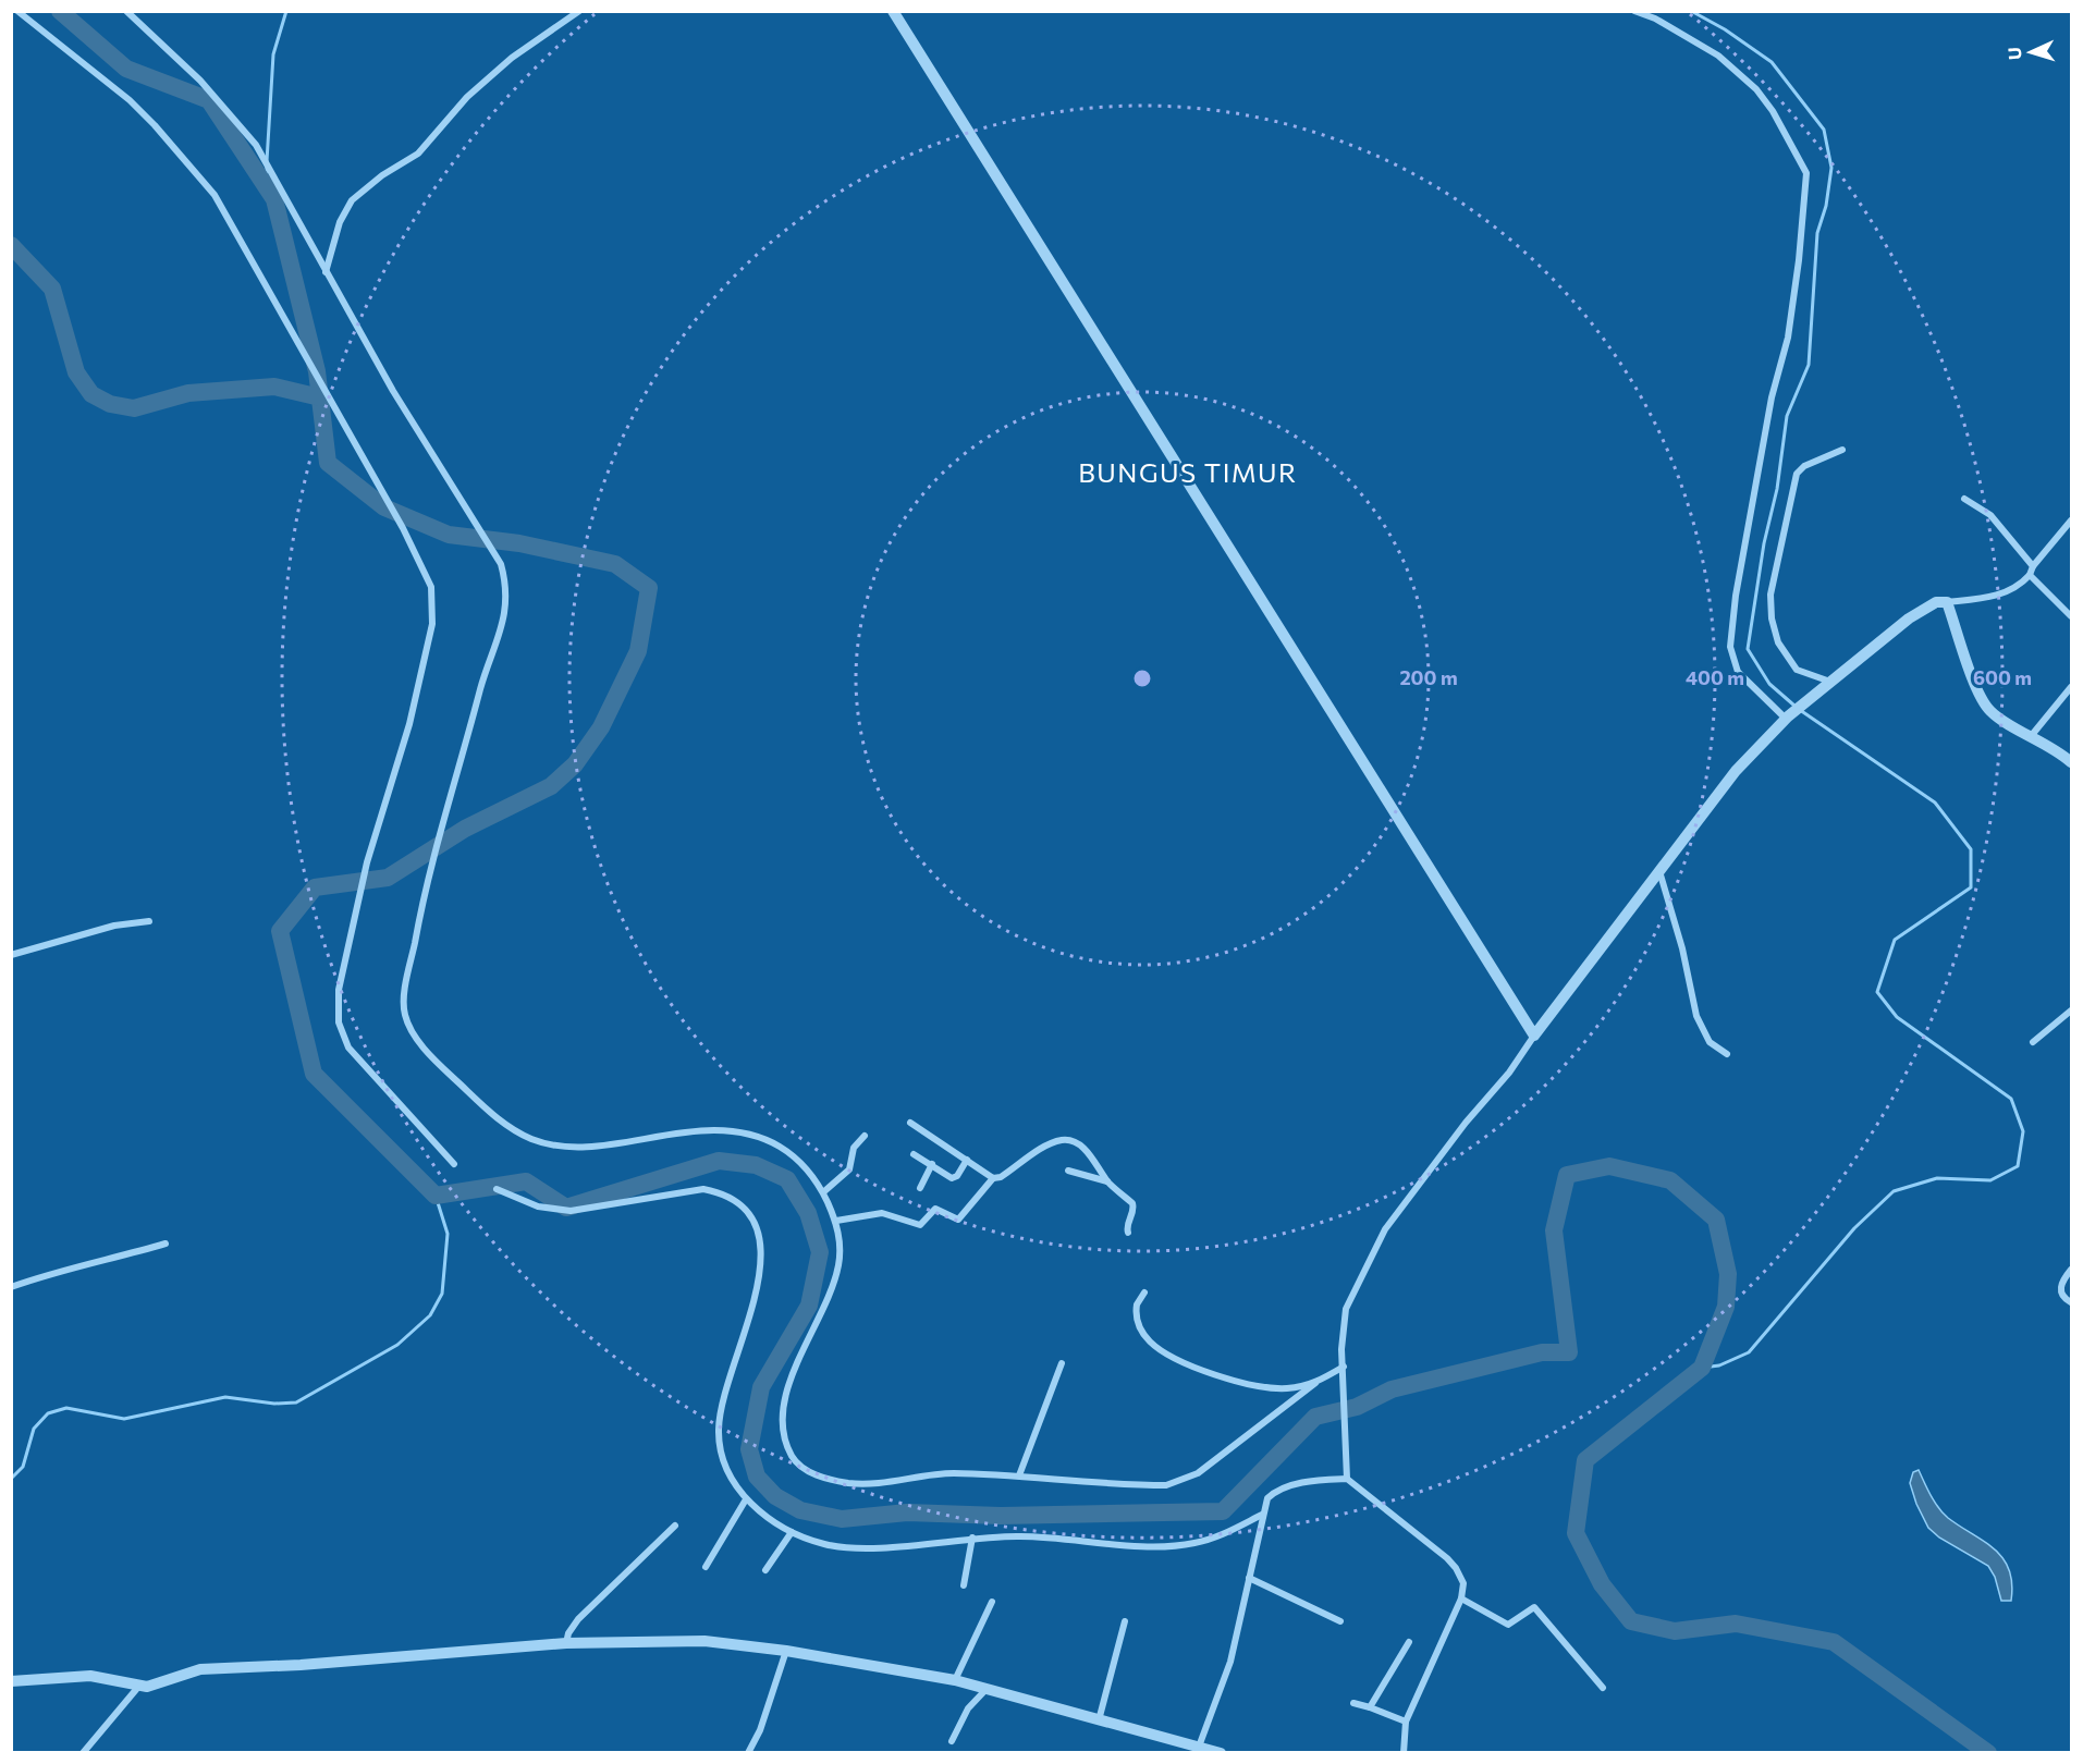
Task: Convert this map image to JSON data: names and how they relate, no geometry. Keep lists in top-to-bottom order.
{
  "districts": ["BUNGUS TIMUR"],
  "north": "left",
  "rings": ["200 m", "400 m", "600 m"]
}
